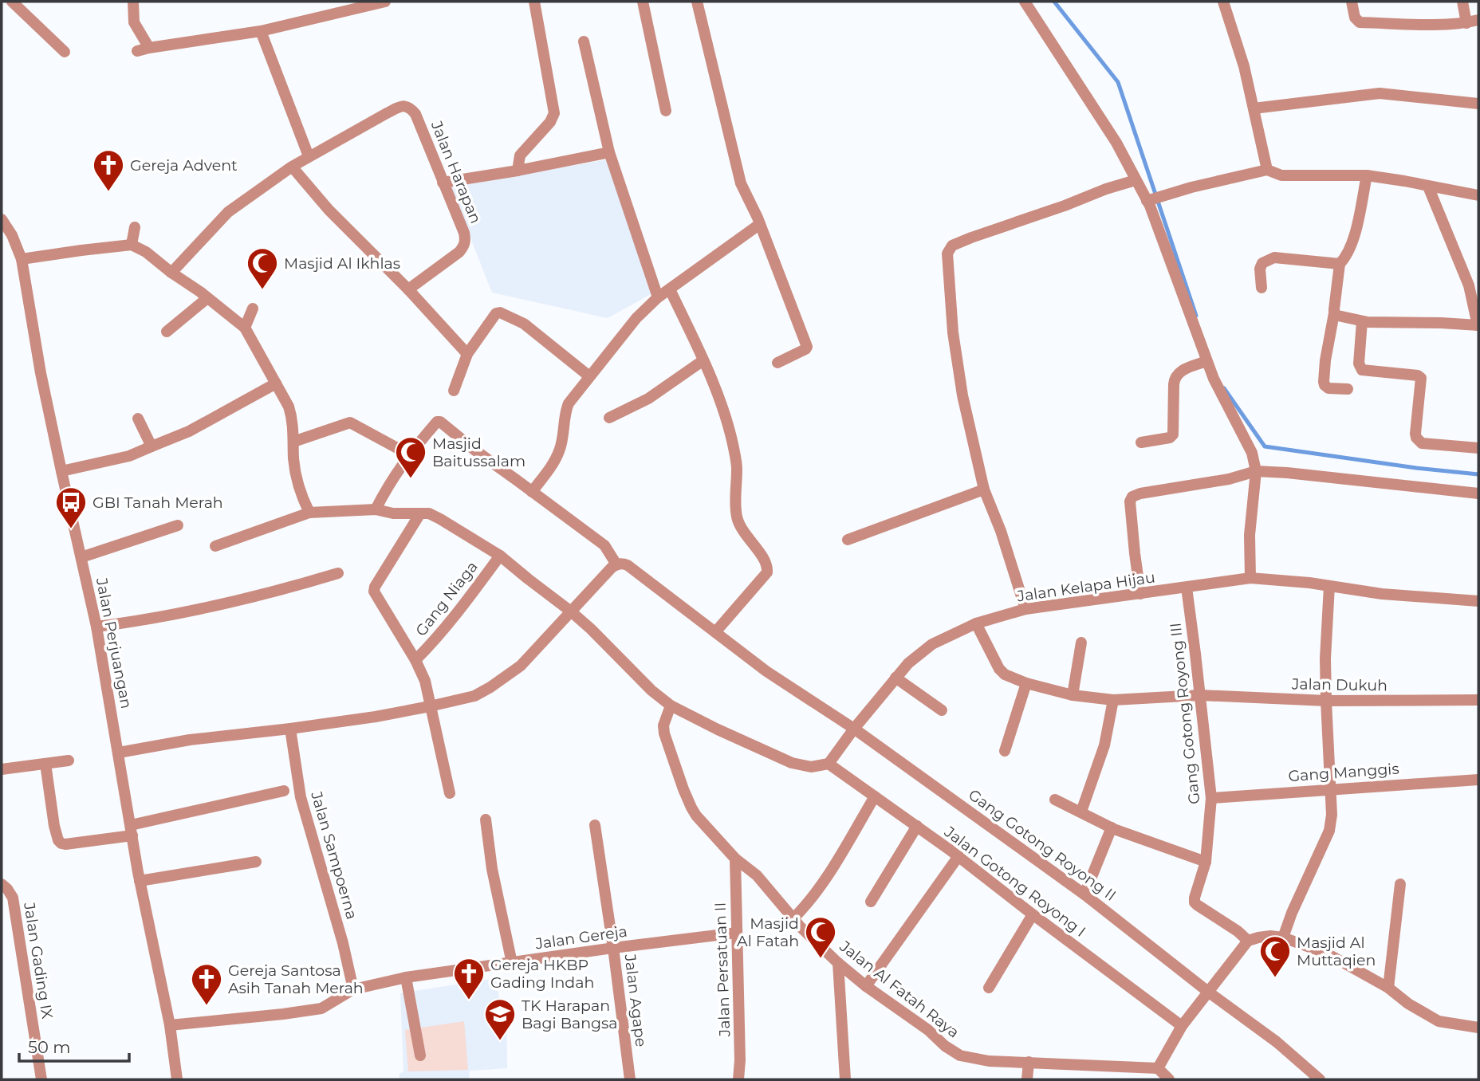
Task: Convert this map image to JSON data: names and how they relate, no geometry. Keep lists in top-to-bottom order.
{
  "streets": {
    "street": [
      "Jalan Harapan",
      "Jalan Kelapa Hijau",
      "Gang Niaga",
      "Jalan Perjuangan",
      "Jalan Dukuh",
      "Gang Gotong Royong III",
      "Gang Manggis",
      "Gang Gotong Royong II",
      "Jalan Sampoerna",
      "Jalan Gotong Royong I",
      "Jalan Gereja",
      "Jalan Gading IX",
      "Jalan Persatuan II",
      "Jalan Al Fatah Raya",
      "Jalan Agape"
    ]
  },
  "crossings": [
    ["Jalan Kelapa Hijau", "Jalan Dukuh"],
    ["Jalan Kelapa Hijau", "Gang Gotong Royong III"],
    ["Jalan Kelapa Hijau", "Gang Gotong Royong II"],
    ["Jalan Kelapa Hijau", "Jalan Gotong Royong I"],
    ["Jalan Perjuangan", "Jalan Gereja"],
    ["Jalan Dukuh", "Gang Gotong Royong III"],
    ["Gang Gotong Royong III", "Gang Manggis"],
    ["Jalan Sampoerna", "Jalan Gereja"],
    ["Jalan Gereja", "Jalan Persatuan II"],
    ["Jalan Gereja", "Jalan Agape"],
    ["Jalan Persatuan II", "Jalan Al Fatah Raya"]
  ],
  "places": {
    "church": ["Gereja Advent", "Gereja HKBP Gading Indah", "Gereja Santosa Asih Tanah Merah"],
    "mosque": [
      "Masjid Al Ikhlas",
      "Masjid Baitussalam",
      "Masjid Al Fatah",
      "Masjid Al Muttaqien"
    ],
    "bus stop": ["GBI Tanah Merah"],
    "school or university": ["TK Harapan Bagi Bangsa"]
  },
  "scale_bar": "50 m"
}
